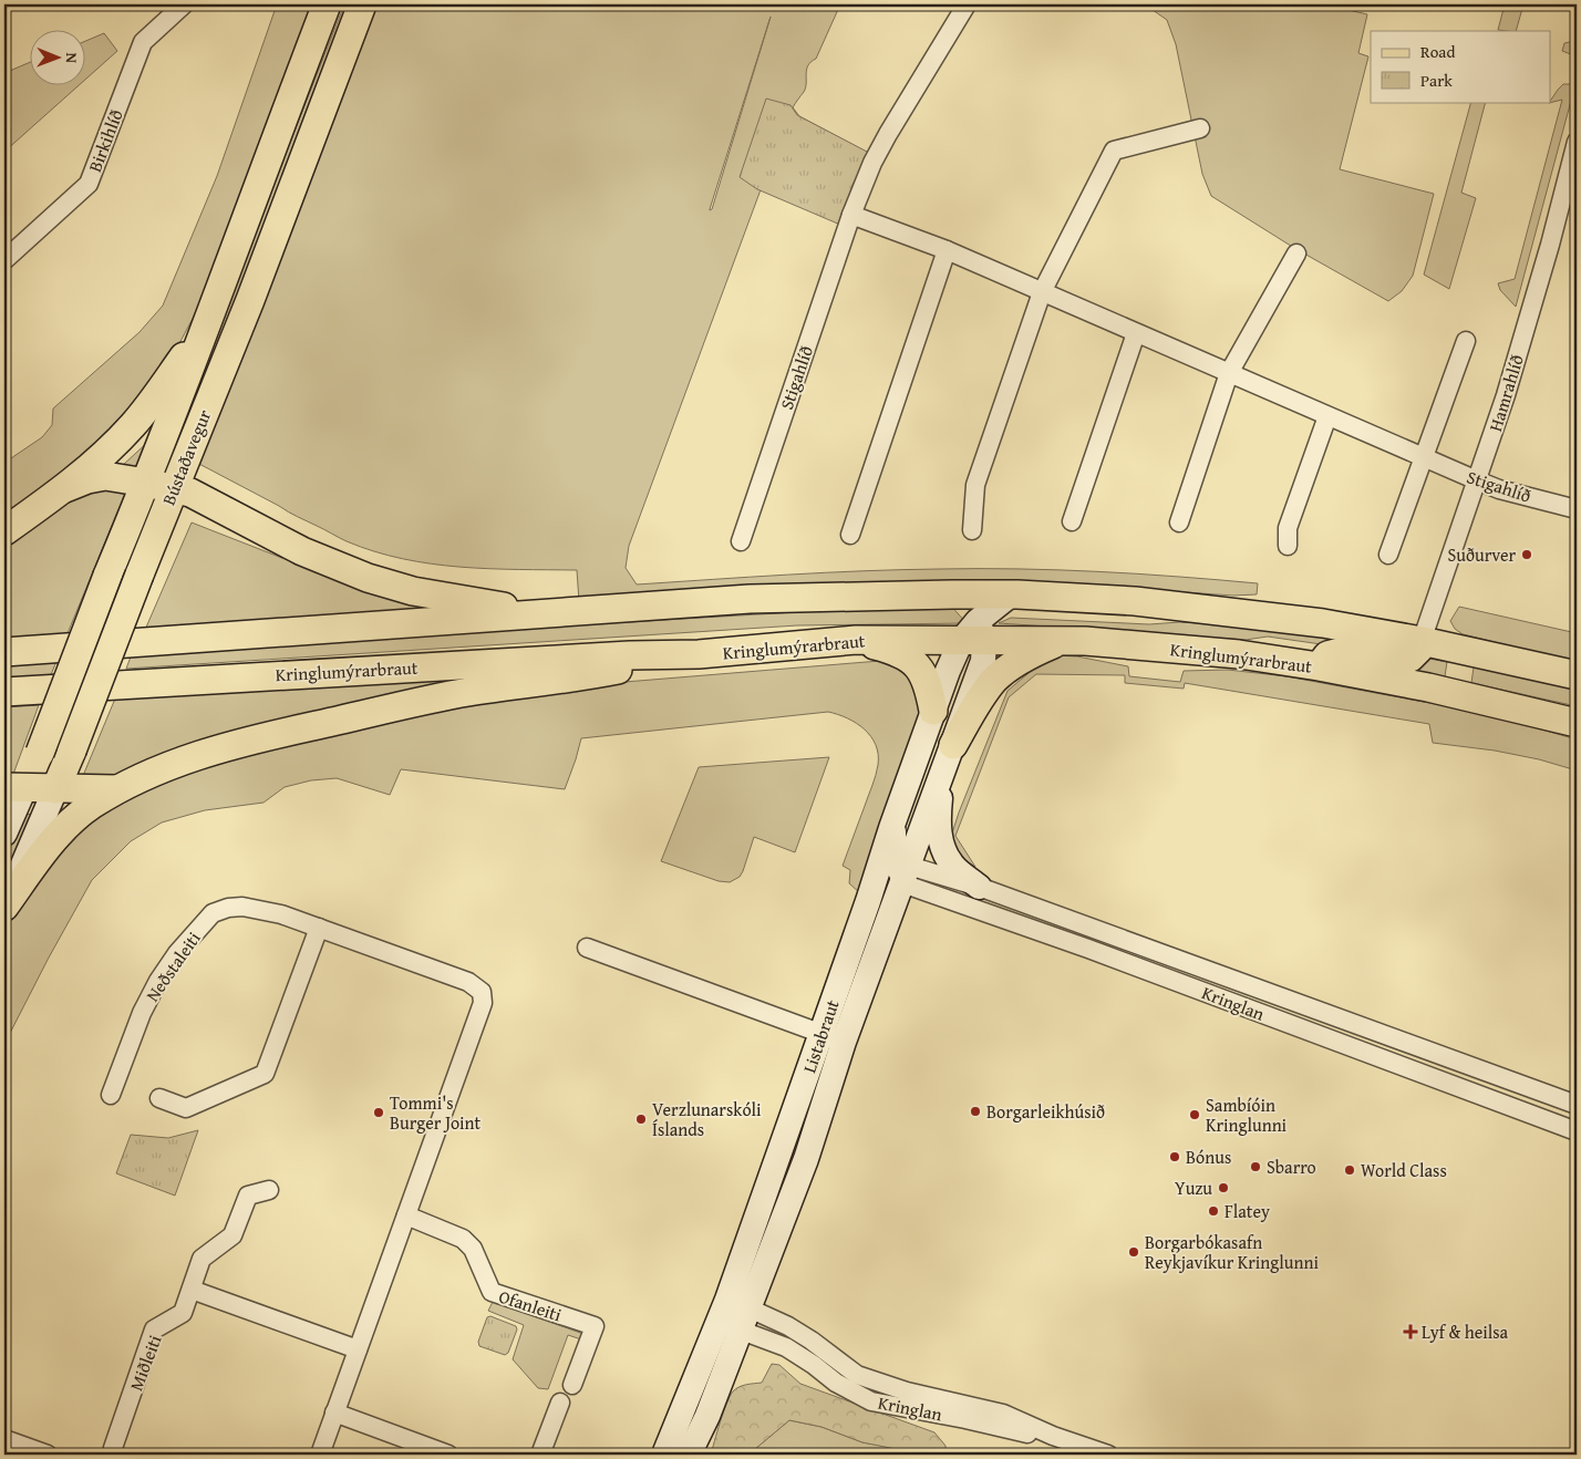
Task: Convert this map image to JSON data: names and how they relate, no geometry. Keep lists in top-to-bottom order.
{
  "streets": {
    "main road": ["Bústaðavegur", "Kringlumýrarbraut"],
    "street": [
      "Birkihlíð",
      "Stigahlíð",
      "Hamrahlíð",
      "Neðstaleiti",
      "Kringlan",
      "Listabraut",
      "Ofanleiti",
      "Miðleiti"
    ]
  },
  "crossings": [
    ["Stigahlíð", "Hamrahlíð"],
    ["Kringlumýrarbraut", "Listabraut"],
    ["Neðstaleiti", "Ofanleiti"],
    ["Kringlan", "Listabraut"]
  ],
  "places": {
    "other": [
      "Suðurver",
      "Borgarleikhúsið",
      "Tommi's Burger Joint",
      "Sambíóin Kringlunni",
      "Verzlunarskóli Íslands",
      "Bónus",
      "Sbarro",
      "World Class",
      "Yuzu",
      "Flatey",
      "Borgarbókasafn Reykjavíkur Kringlunni"
    ],
    "health": ["Lyf & heilsa"]
  },
  "legend": ["Road", "Park"],
  "north": "right"
}
